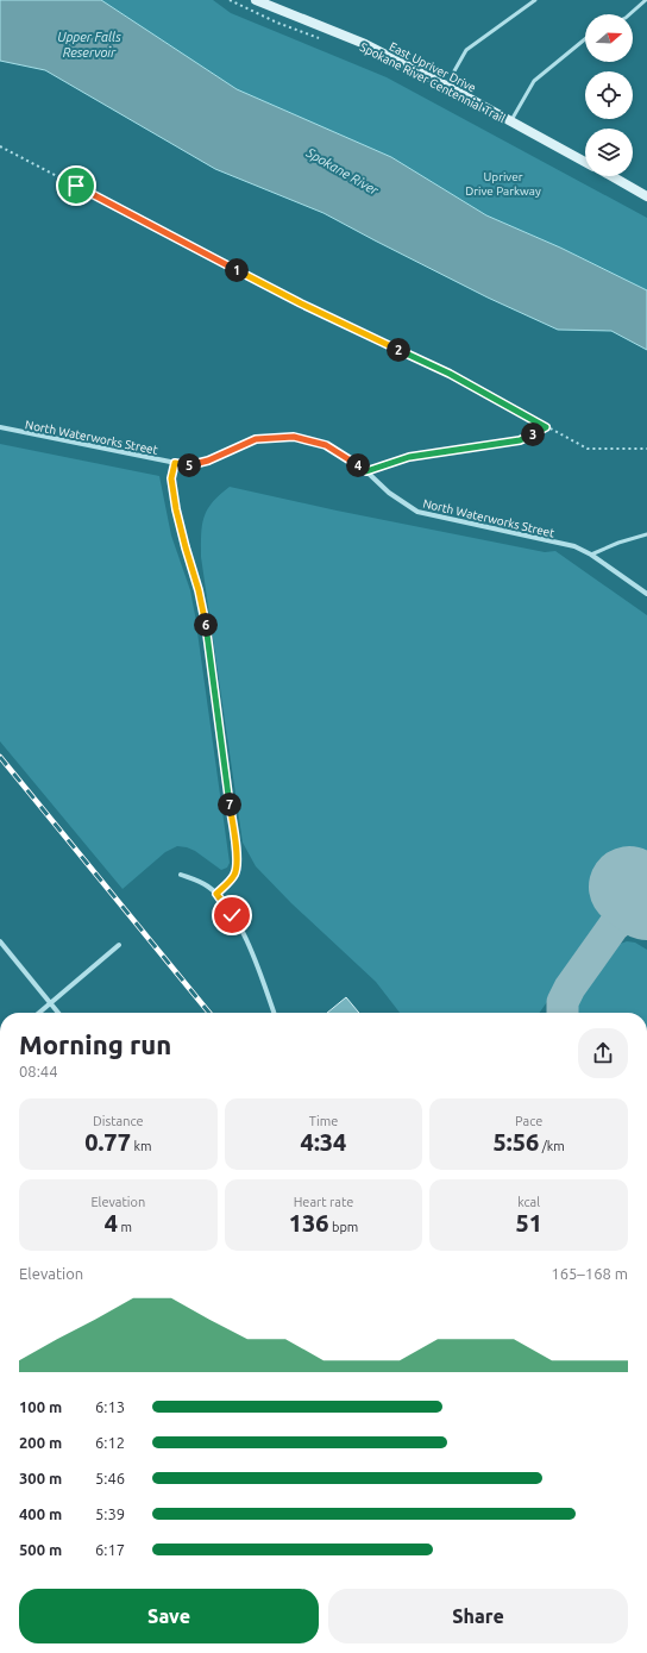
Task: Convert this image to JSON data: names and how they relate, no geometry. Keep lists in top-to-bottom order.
{
  "streets": {
    "street": ["East Upriver Drive", "North Waterworks Street"]
  },
  "water": ["Upper Falls Reservoir", "Spokane River"],
  "parks": ["Upriver Drive Parkway"],
  "north": "right",
  "page": {
    "pins": [
      "1",
      "2",
      "3",
      "4",
      "5",
      "6",
      "7"
    ],
    "heading": ["Morning run", "08:44"],
    "stats": [
      ["Distance", "0.77 km"],
      ["Time", "4:34"],
      ["Pace", "5:56 /km"],
      ["Elevation", "4 m"],
      ["Heart rate", "136 bpm"],
      ["kcal", "51"]
    ],
    "chart": ["Elevation", "165–168 m"],
    "list": [
      {
        "name": "100 m",
        "note": "6:13"
      },
      {
        "name": "200 m",
        "note": "6:12"
      },
      {
        "name": "300 m",
        "note": "5:46"
      },
      {
        "name": "400 m",
        "note": "5:39"
      },
      {
        "name": "500 m",
        "note": "6:17"
      }
    ],
    "buttons": ["Save", "Share"]
  }
}
